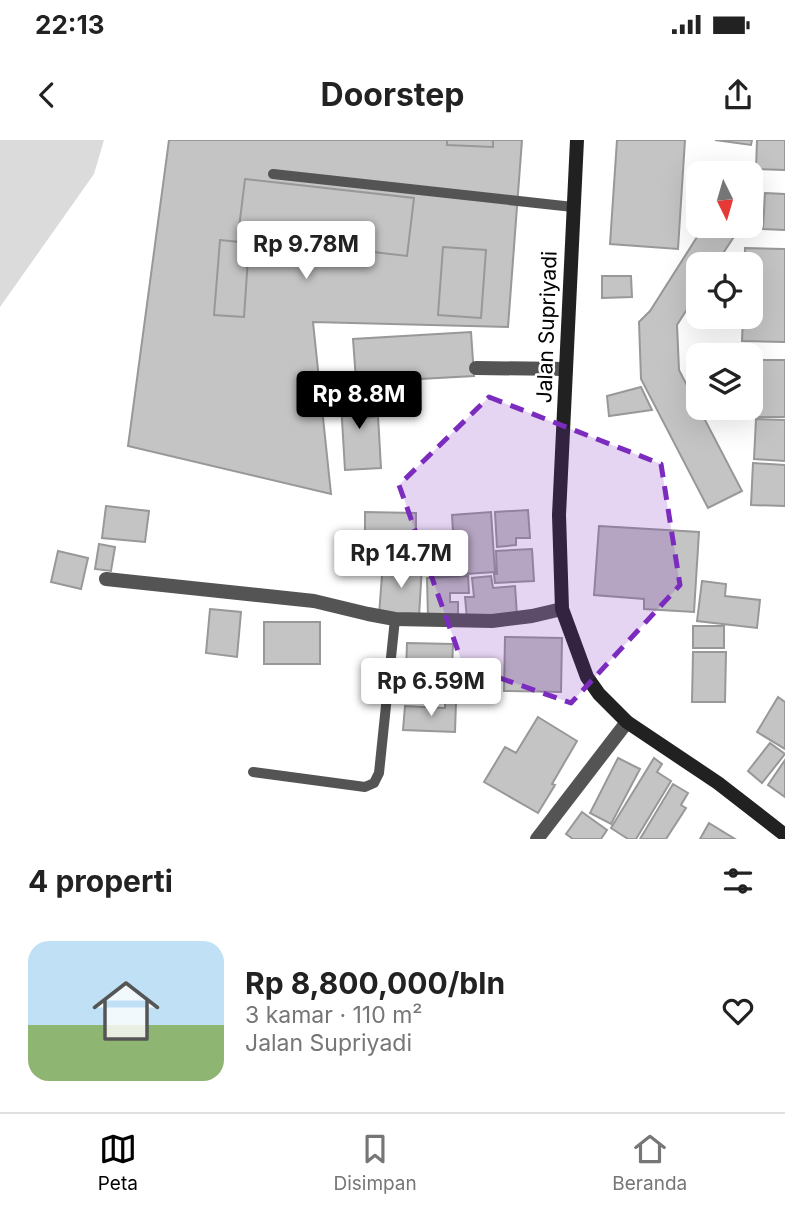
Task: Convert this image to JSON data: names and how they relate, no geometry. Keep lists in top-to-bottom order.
{
  "streets": {
    "main road": ["Jalan Supriyadi"]
  },
  "north": "bottom",
  "page": {
    "status": "22:13",
    "header": "Doorstep",
    "price": [
      "Rp 9.78M",
      "Rp 8.8M",
      "Rp 14.7M",
      "Rp 6.59M"
    ],
    "heading": "4 properti",
    "list": [
      {
        "name": "Rp 8,800,000/bln",
        "note": "3 kamar · 110 m² · Jalan Supriyadi"
      }
    ],
    "tabs": ["Peta", "Disimpan", "Beranda"]
  }
}
